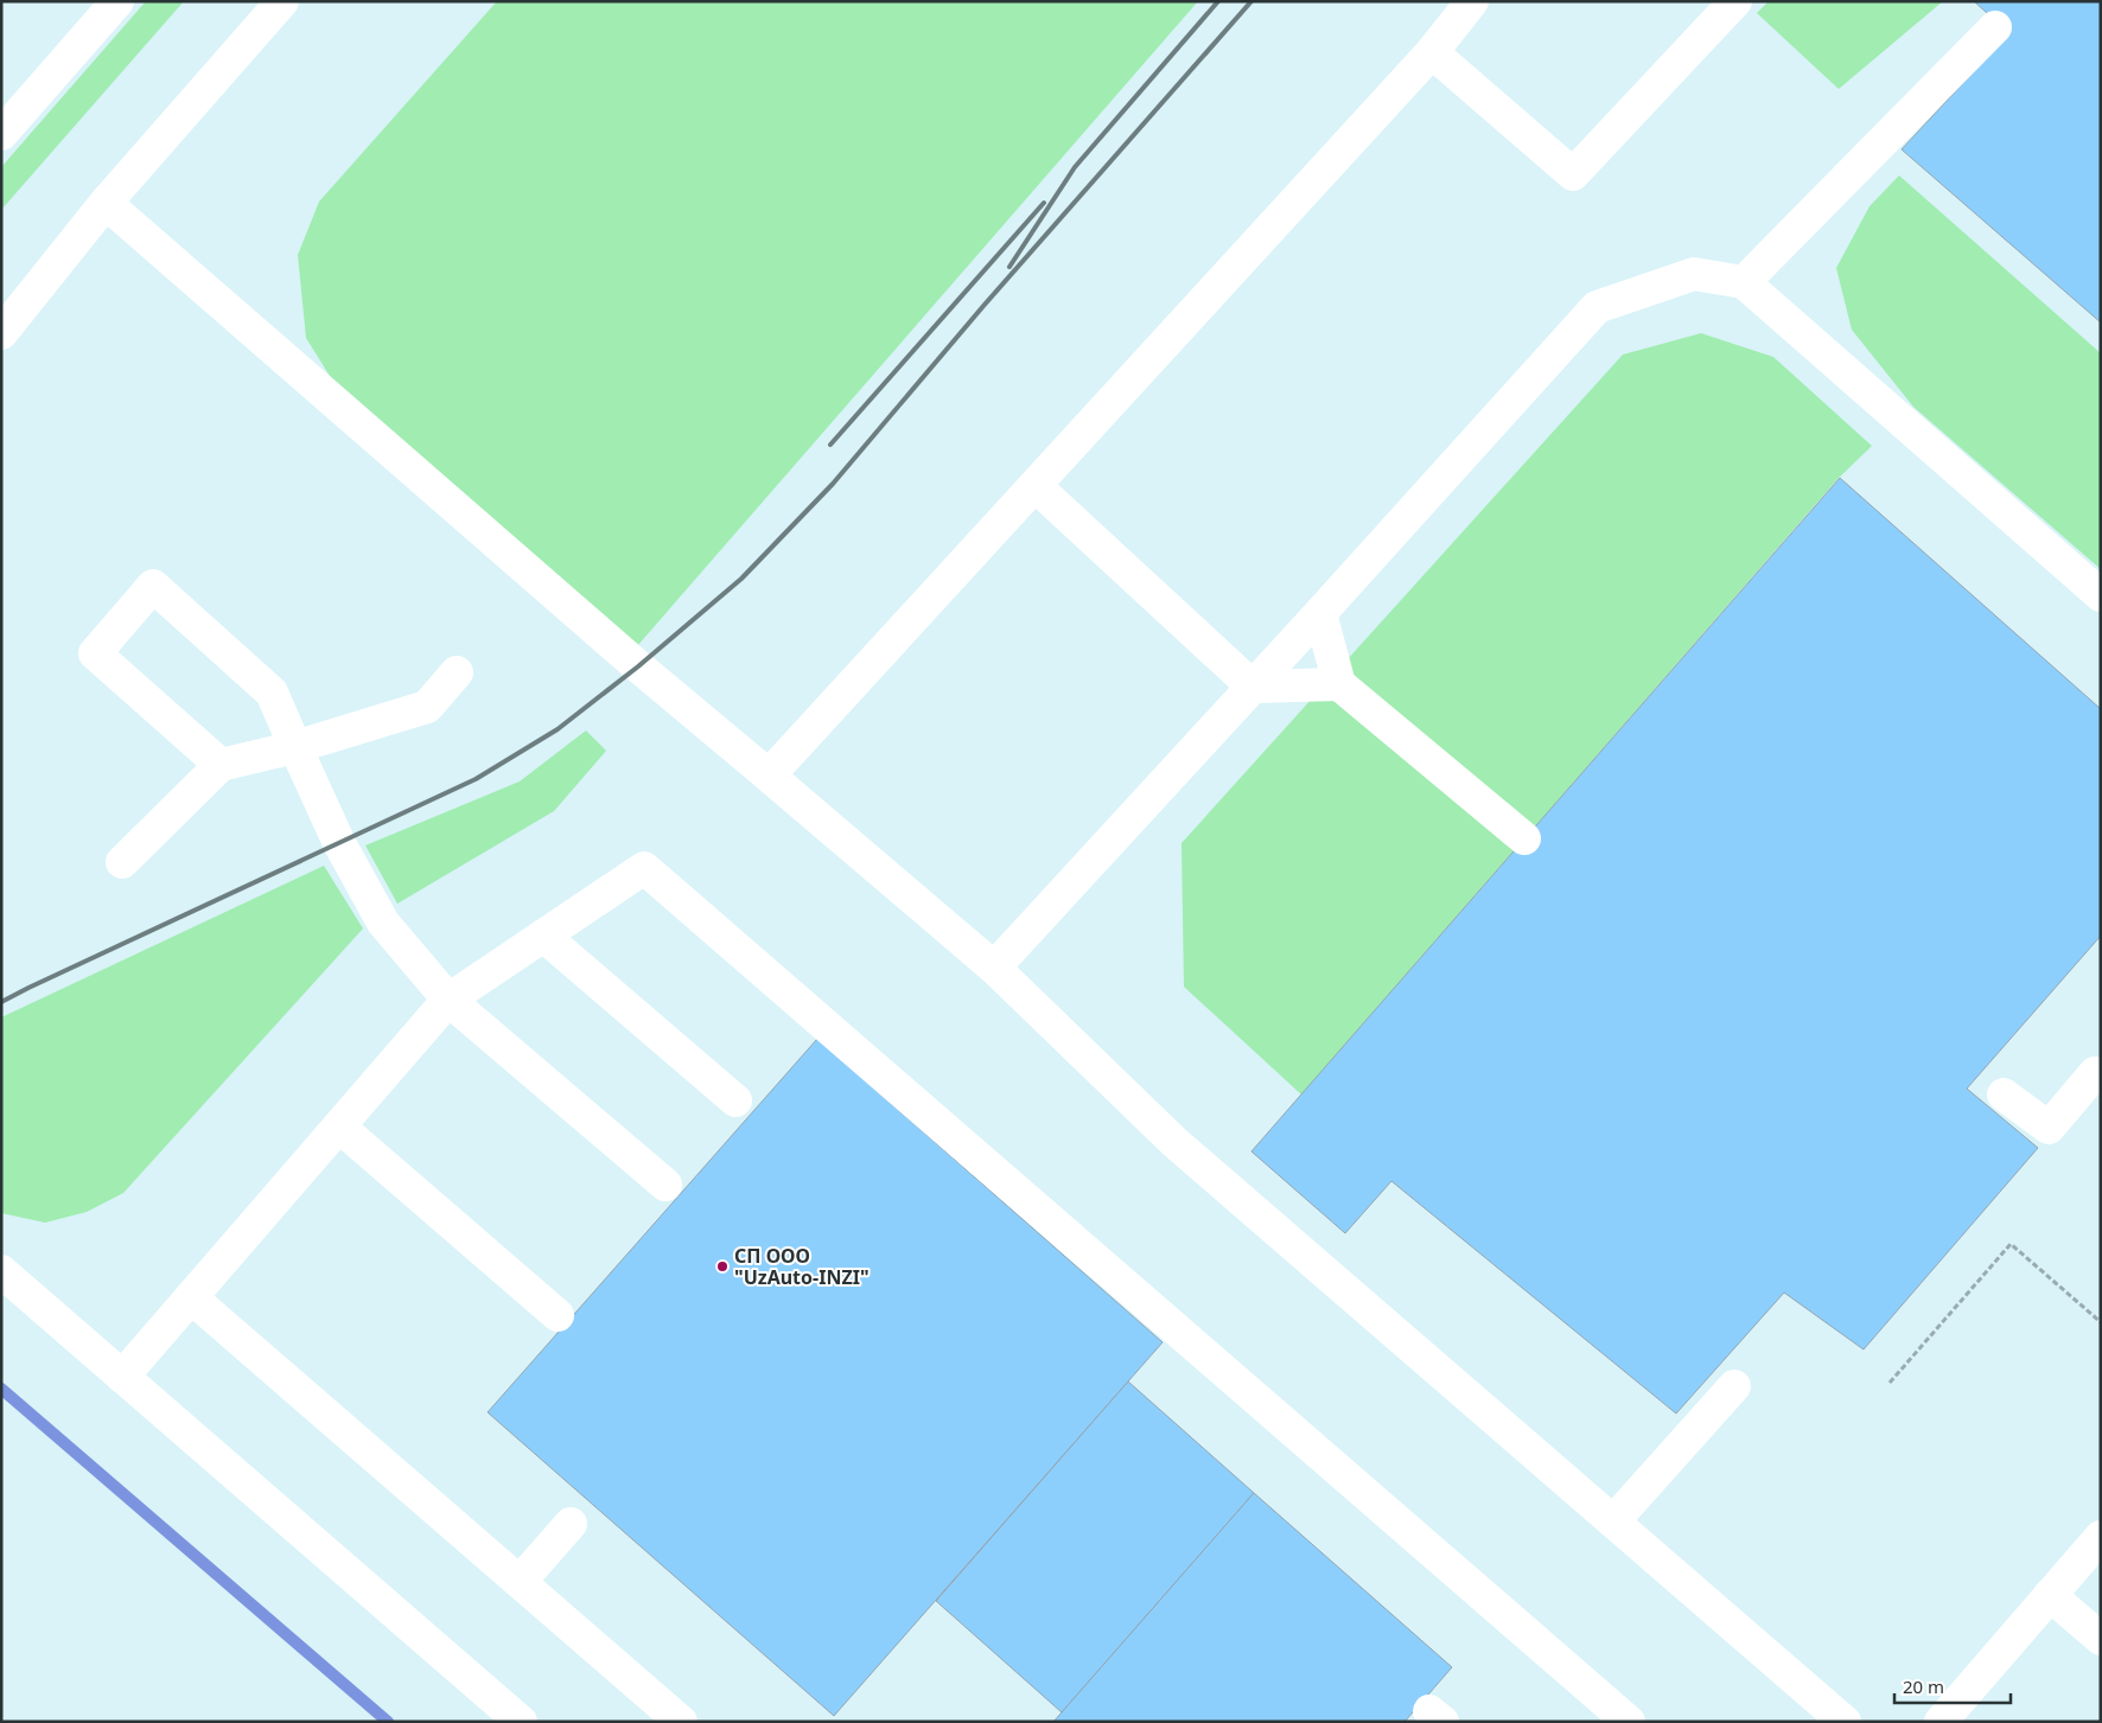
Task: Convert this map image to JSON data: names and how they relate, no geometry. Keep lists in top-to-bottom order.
{
  "places": ["СП ООО \"UzAuto-INZI\""],
  "scale_bar": "20 m"
}
